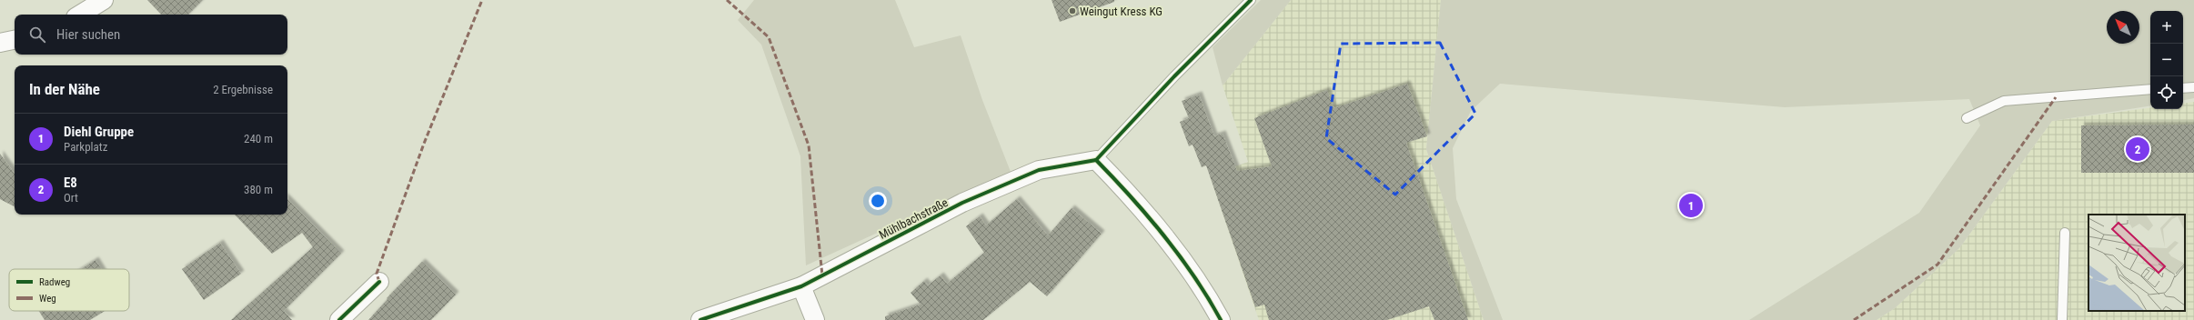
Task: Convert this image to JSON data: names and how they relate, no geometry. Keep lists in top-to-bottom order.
{
  "streets": {
    "street": ["Mühlbachstraße"]
  },
  "places": ["Weingut Kress KG"],
  "legend": ["Radweg", "Weg"],
  "north": "top left",
  "page": {
    "map_buttons": ["+", "−"],
    "search": "Hier suchen",
    "heading": ["In der Nähe", "2 Ergebnisse"],
    "list": [
      {
        "mark": "1",
        "name": "Diehl Gruppe",
        "note": "Parkplatz",
        "value": "240 m"
      },
      {
        "mark": "2",
        "name": "E8",
        "note": "Ort",
        "value": "380 m"
      }
    ],
    "pins": ["2", "1"]
  }
}
